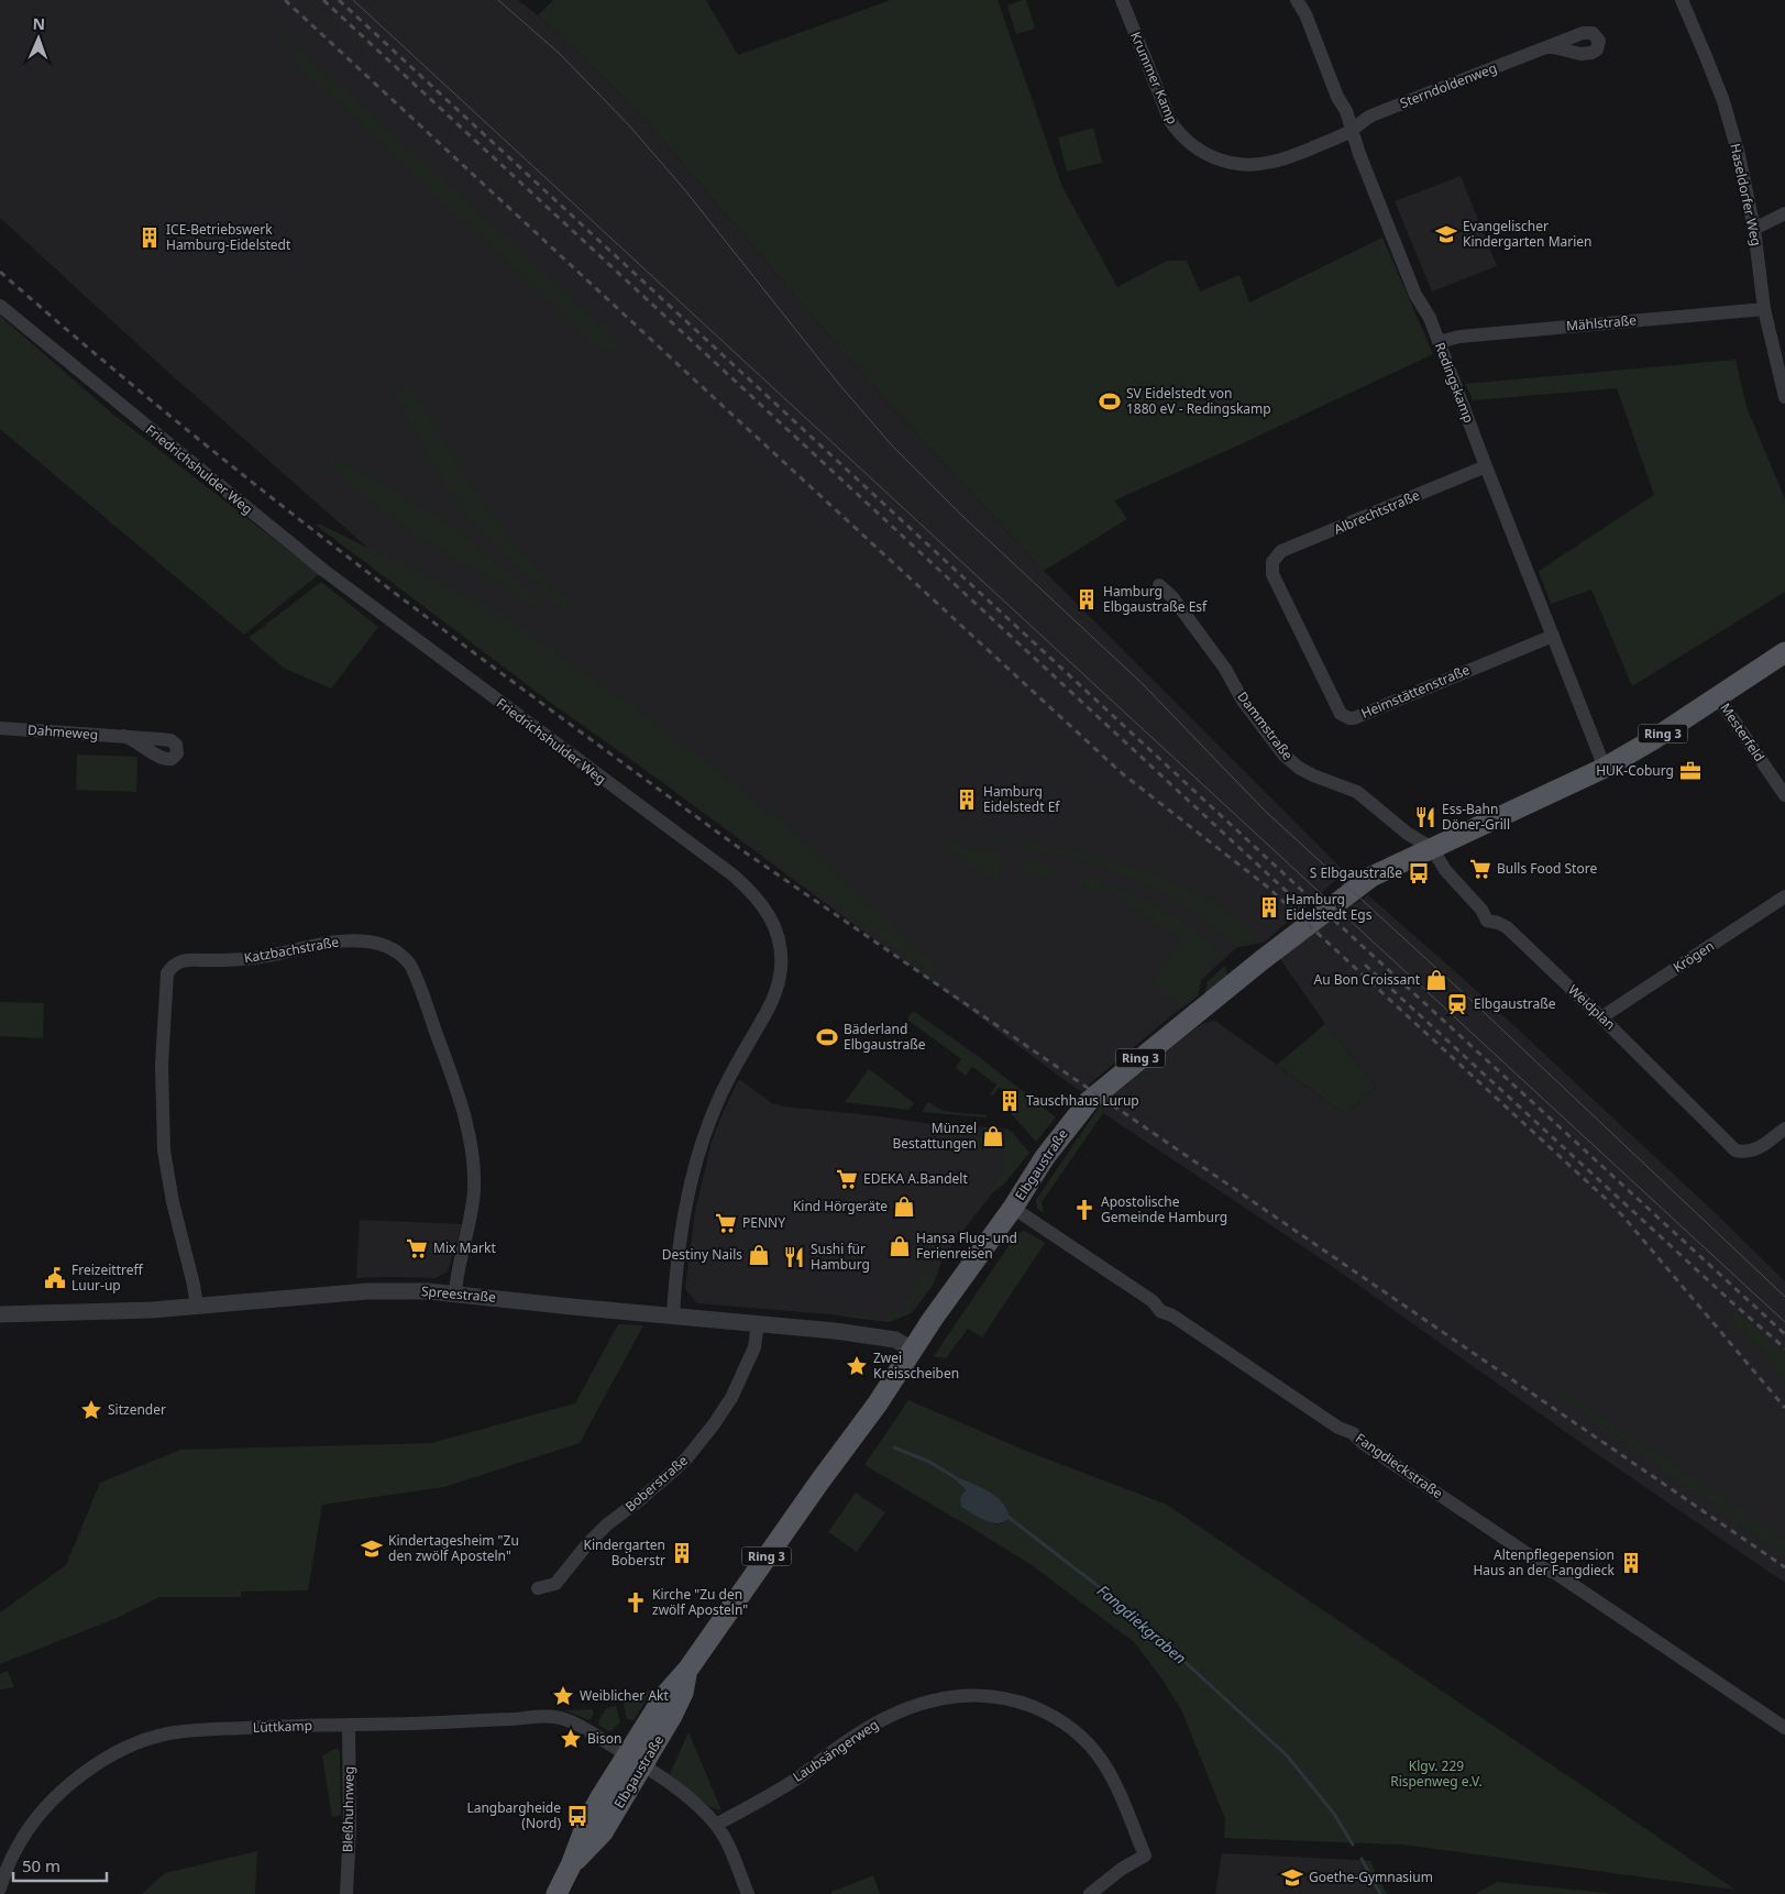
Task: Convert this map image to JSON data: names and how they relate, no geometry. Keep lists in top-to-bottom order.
{
  "streets": {
    "main road": ["Ring 3", "Elbgaustraße"],
    "street": [
      "Krummer Kamp",
      "Sterndoldenweg",
      "Haseldorfer Weg",
      "Mählstraße",
      "Redingskamp",
      "Friedrichshulder Weg",
      "Albrechtstraße",
      "Heimstättenstraße",
      "Dammstraße",
      "Dahmeweg",
      "Mesterfeld",
      "Katzbachstraße",
      "Krögen",
      "Weidplan",
      "Spreestraße",
      "Fangdieckstraße",
      "Boberstraße",
      "Lüttkamp",
      "Laubsängerweg",
      "Bleßhuhnweg"
    ]
  },
  "crossings": [
    ["Krummer Kamp", "Sterndoldenweg"],
    ["Krummer Kamp", "Redingskamp"],
    ["Sterndoldenweg", "Redingskamp"],
    ["Haseldorfer Weg", "Mählstraße"],
    ["Mählstraße", "Redingskamp"],
    ["Redingskamp", "Albrechtstraße"],
    ["Redingskamp", "Heimstättenstraße"],
    ["Redingskamp", "Elbgaustraße"],
    ["Friedrichshulder Weg", "Spreestraße"],
    ["Albrechtstraße", "Heimstättenstraße"],
    ["Dammstraße", "Weidplan"],
    ["Dammstraße", "Elbgaustraße"],
    ["Mesterfeld", "Elbgaustraße"],
    ["Katzbachstraße", "Spreestraße"],
    ["Krögen", "Weidplan"],
    ["Weidplan", "Elbgaustraße"],
    ["Elbgaustraße", "Spreestraße"],
    ["Elbgaustraße", "Fangdieckstraße"],
    ["Elbgaustraße", "Lüttkamp"],
    ["Spreestraße", "Boberstraße"],
    ["Lüttkamp", "Laubsängerweg"],
    ["Lüttkamp", "Bleßhuhnweg"]
  ],
  "water": ["Fangdiekgraben"],
  "parks": ["Klgv. 229 Rispenweg e.V."],
  "places": {
    "school or university": ["Evangelischer Kindergarten Marien", "Kindertagesheim \"Zu den zwölf Aposteln\"", "Goethe-Gymnasium"],
    "building": [
      "ICE-Betriebswerk Hamburg-Eidelstedt",
      "Hamburg Elbgaustraße Esf",
      "Hamburg Eidelstedt Ef",
      "Hamburg Eidelstedt Egs",
      "Tauschhaus Lurup",
      "Kindergarten Boberstr",
      "Altenpflegepension Haus an der Fangdieck"
    ],
    "sports": ["SV Eidelstedt von 1880 eV - Redingskamp", "Bäderland Elbgaustraße"],
    "office": ["HUK-Coburg"],
    "restaurant": ["Ess-Bahn Döner-Grill", "Sushi für Hamburg"],
    "supermarket": [
      "Bulls Food Store",
      "EDEKA A.Bandelt",
      "PENNY",
      "Mix Markt"
    ],
    "bus stop": ["S Elbgaustraße", "Langbargheide (Nord)"],
    "shop": [
      "Au Bon Croissant",
      "Münzel Bestattungen",
      "Kind Hörgeräte",
      "Hansa Flug- und Ferienreisen",
      "Destiny Nails"
    ],
    "station": ["Elbgaustraße"],
    "church": ["Apostolische Gemeinde Hamburg", "Kirche \"Zu den zwölf Aposteln\""],
    "public building": ["Freizeittreff Luur-up"],
    "place": [
      "Zwei Kreisscheiben",
      "Sitzender",
      "Weiblicher Akt",
      "Bison"
    ]
  },
  "scale_bar": "50 m",
  "north": "top"
}
